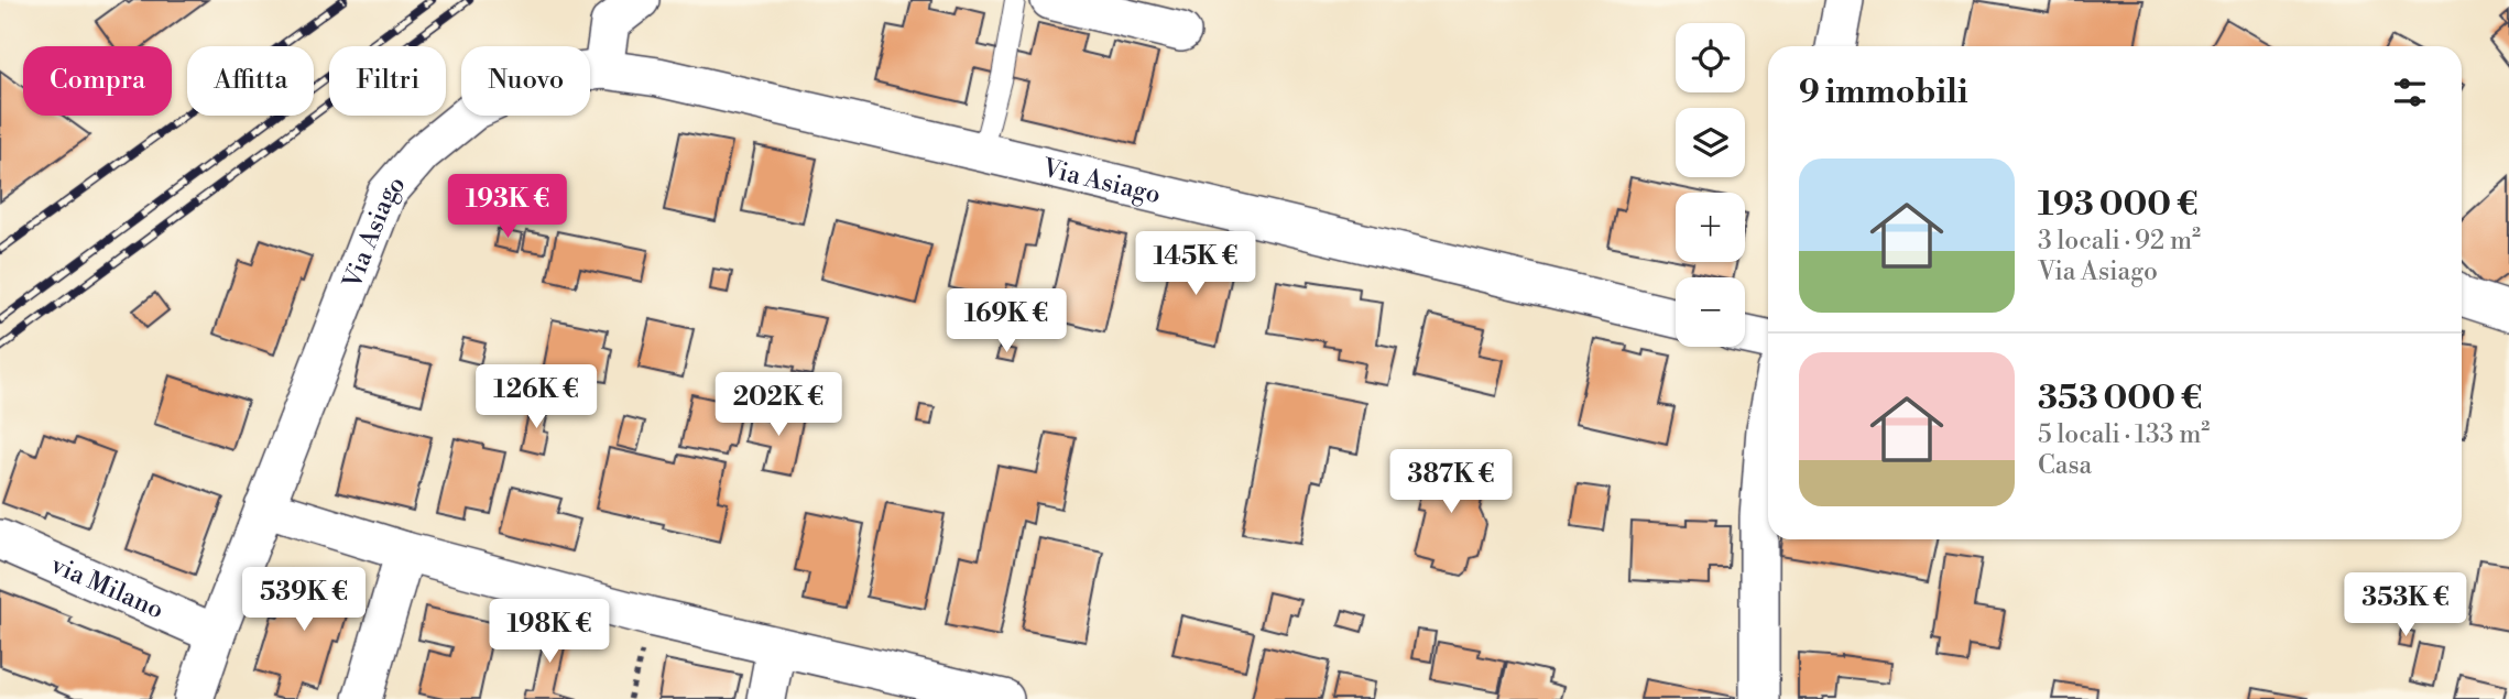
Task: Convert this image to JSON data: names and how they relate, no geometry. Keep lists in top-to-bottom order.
{
  "streets": {
    "street": ["Via Asiago", "via Milano"]
  },
  "page": {
    "map_buttons": ["+", "−"],
    "chip": [
      "Compra",
      "Affitta",
      "Filtri",
      "Nuovo"
    ],
    "heading": "9 immobili",
    "list": [
      {
        "name": "193 000 €",
        "note": "3 locali · 92 m² · Via Asiago"
      },
      {
        "name": "353 000 €",
        "note": "5 locali · 133 m² · Casa"
      }
    ],
    "price": [
      "193K €",
      "145K €",
      "169K €",
      "126K €",
      "202K €",
      "387K €",
      "539K €",
      "353K €",
      "198K €"
    ]
  }
}
